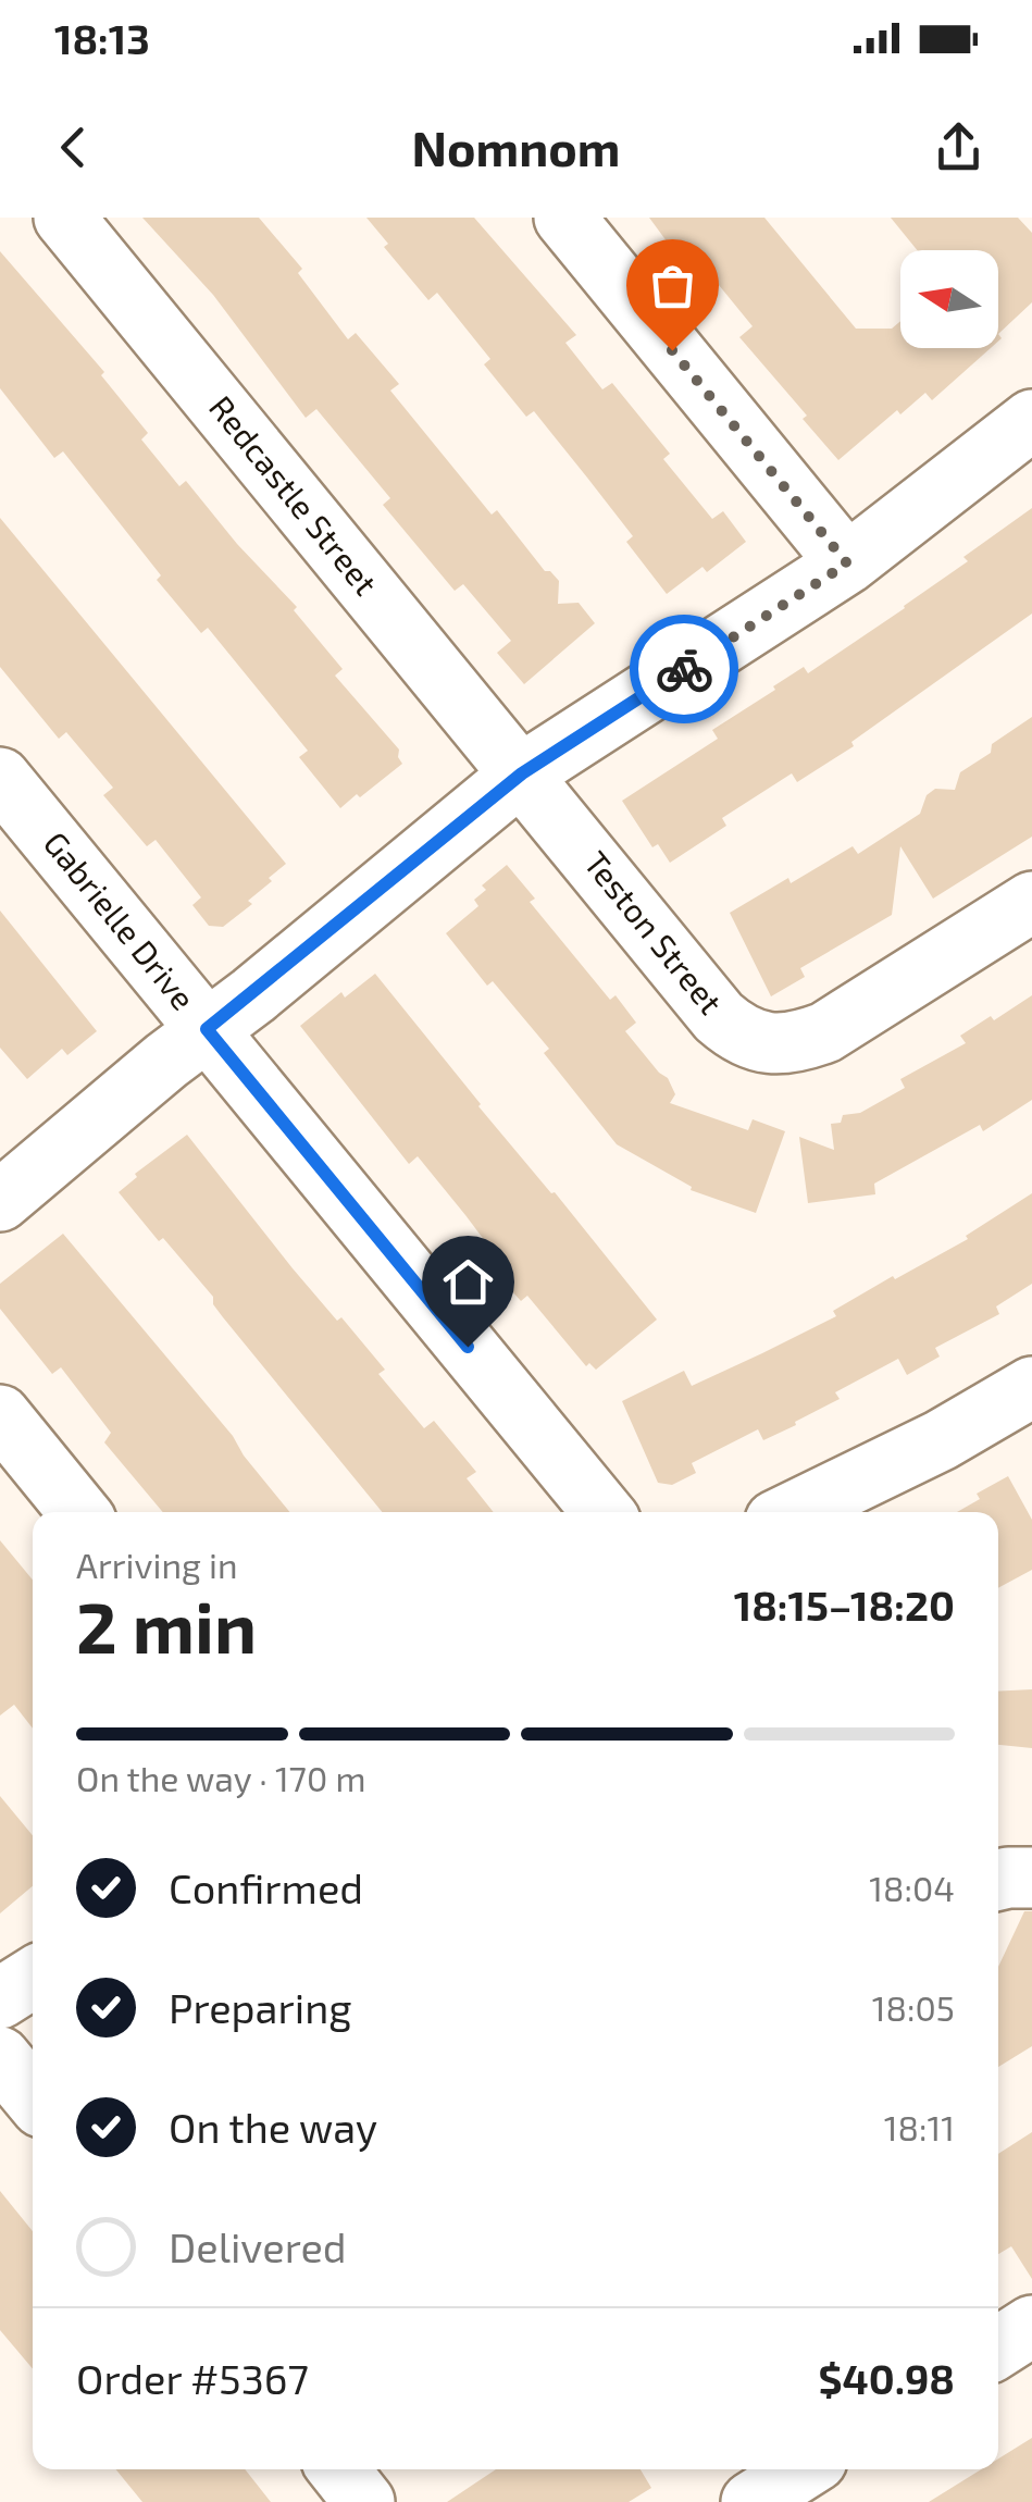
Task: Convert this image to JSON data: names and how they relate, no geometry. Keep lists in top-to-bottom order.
{
  "streets": {
    "street": ["Redcastle Street", "Gabrielle Drive", "Teston Street"]
  },
  "crossings": [
    ["Redcastle Street", "Teston Street"]
  ],
  "north": "left",
  "page": {
    "status": "18:13",
    "header": "Nomnom",
    "heading": ["2 min", "Arriving in", "18:15–18:20"],
    "panel": ["Order #5367", "$40.98"],
    "bar": "On the way · 170 m",
    "list": [
      ["Confirmed", "18:04"],
      ["Preparing", "18:05"],
      ["On the way", "18:11"],
      "Delivered"
    ]
  }
}
